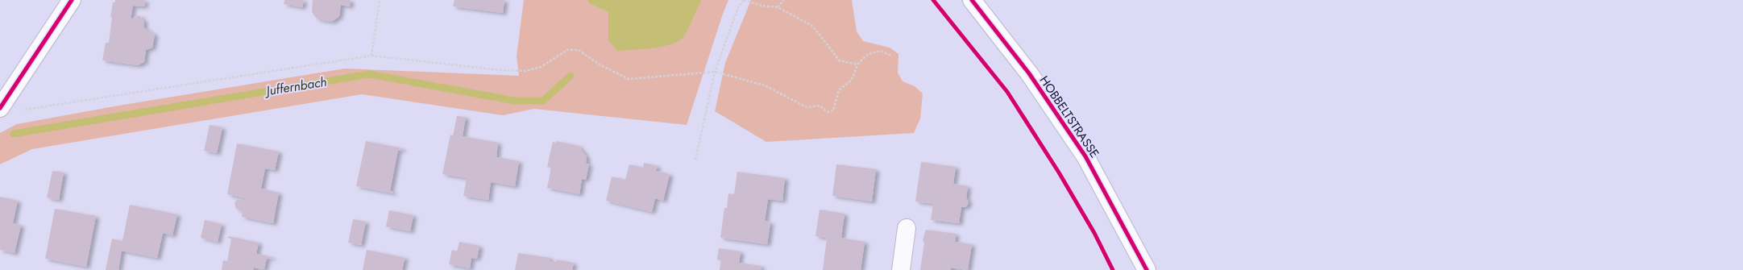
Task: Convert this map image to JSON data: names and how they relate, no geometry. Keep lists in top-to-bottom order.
{
  "streets": {
    "street": ["HOBBELTSTRASSE"]
  },
  "water": ["Juffernbach"]
}
